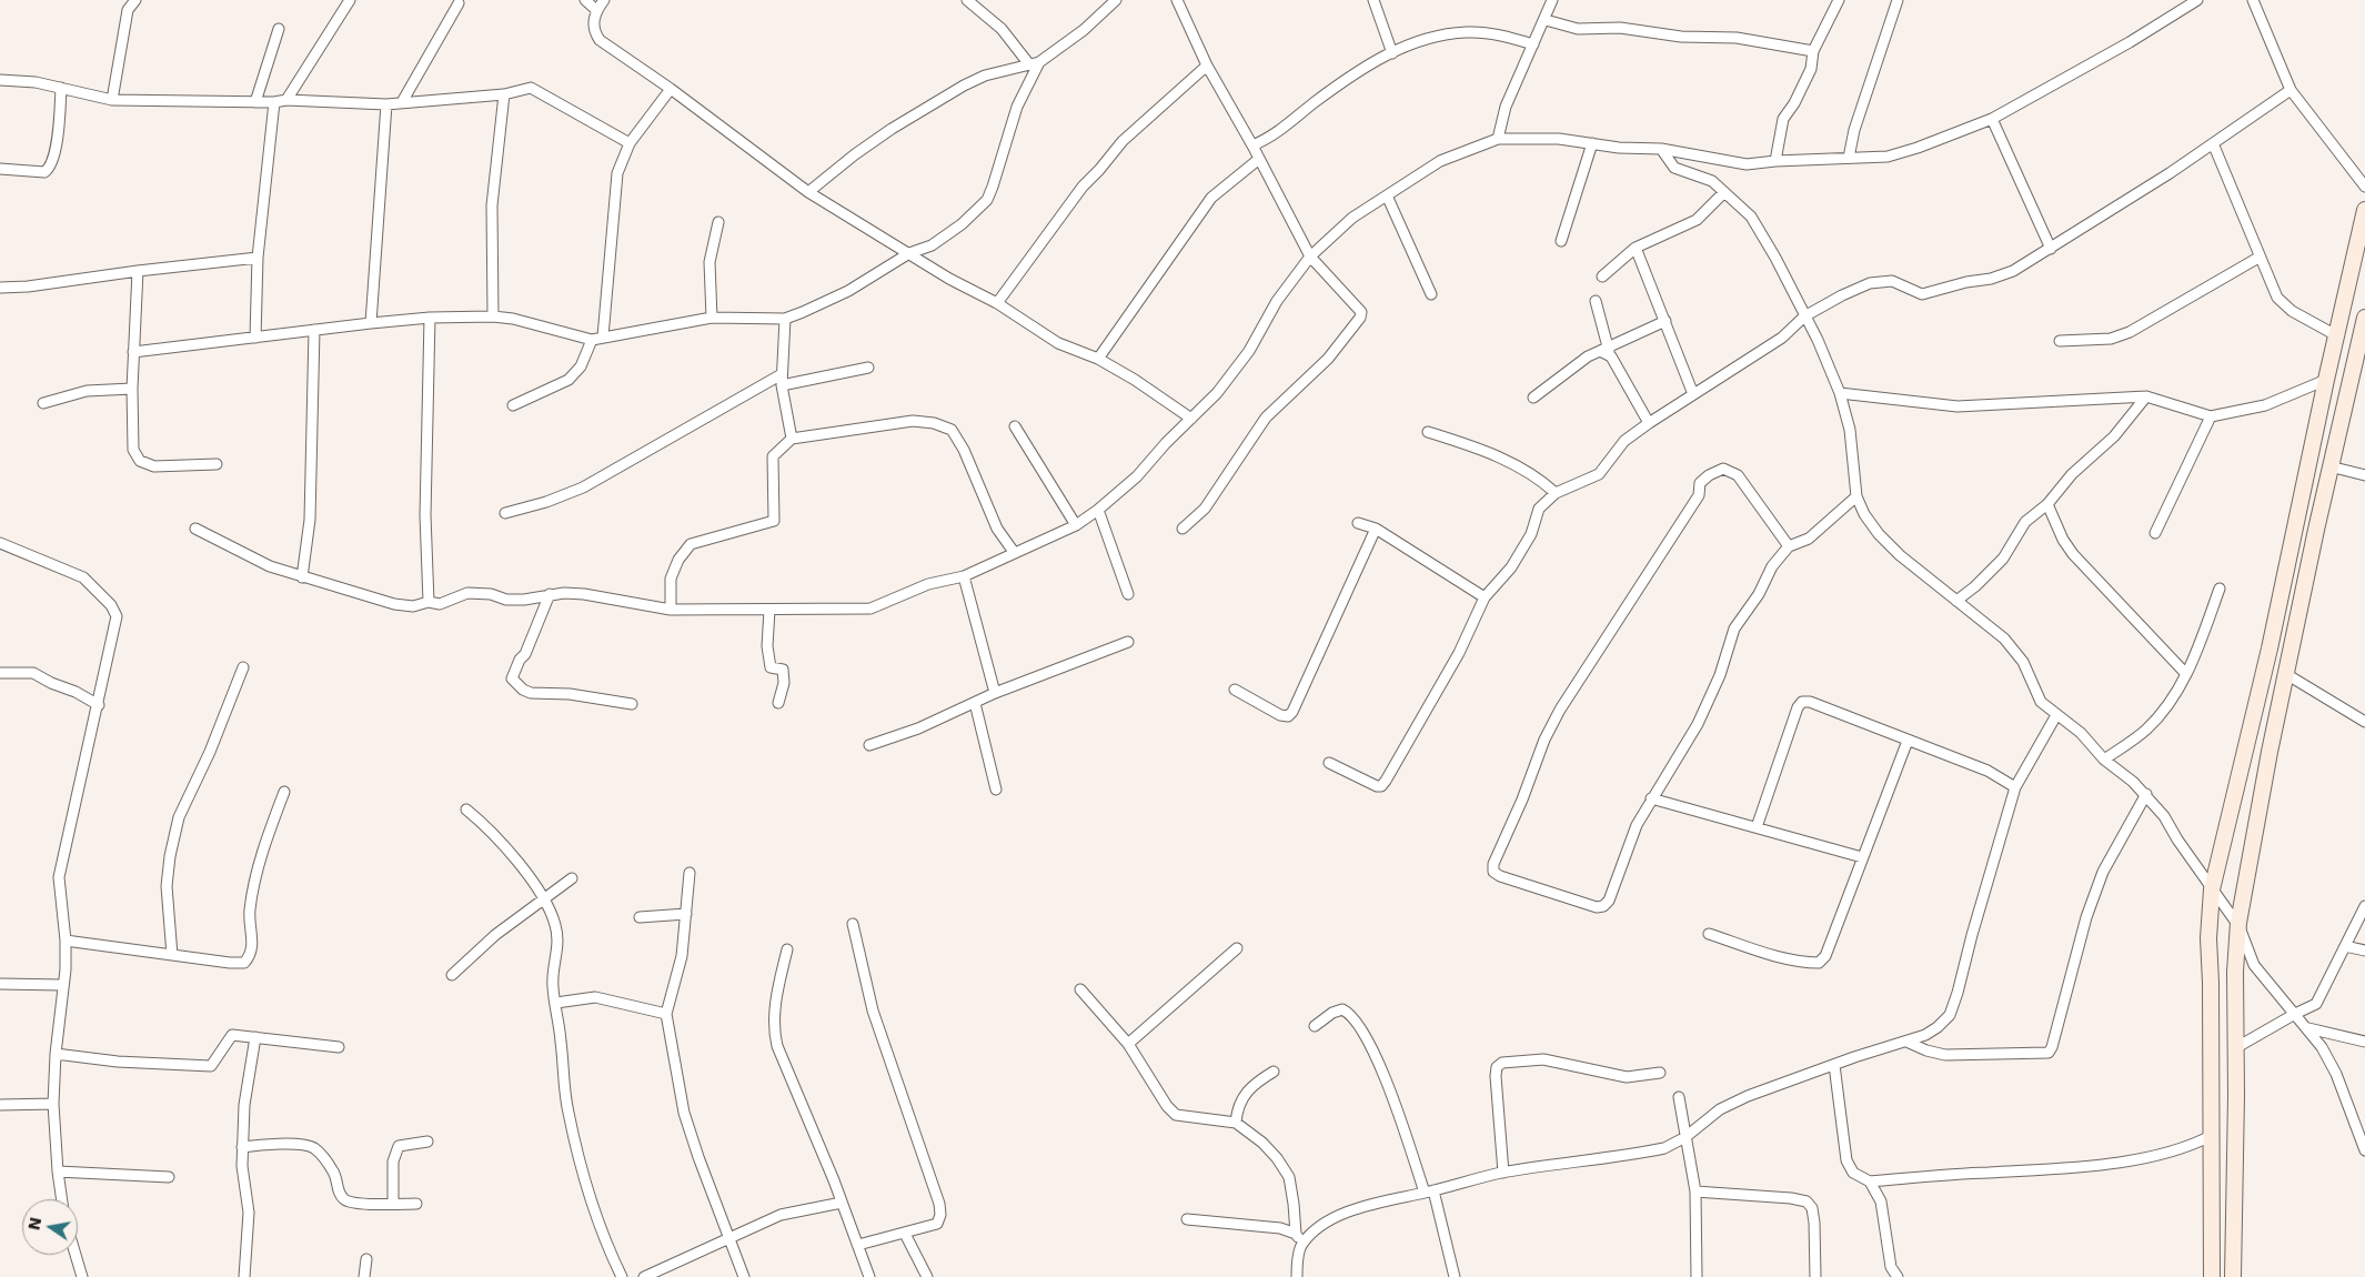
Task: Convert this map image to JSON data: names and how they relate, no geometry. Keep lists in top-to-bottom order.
{
  "north": "left"
}
